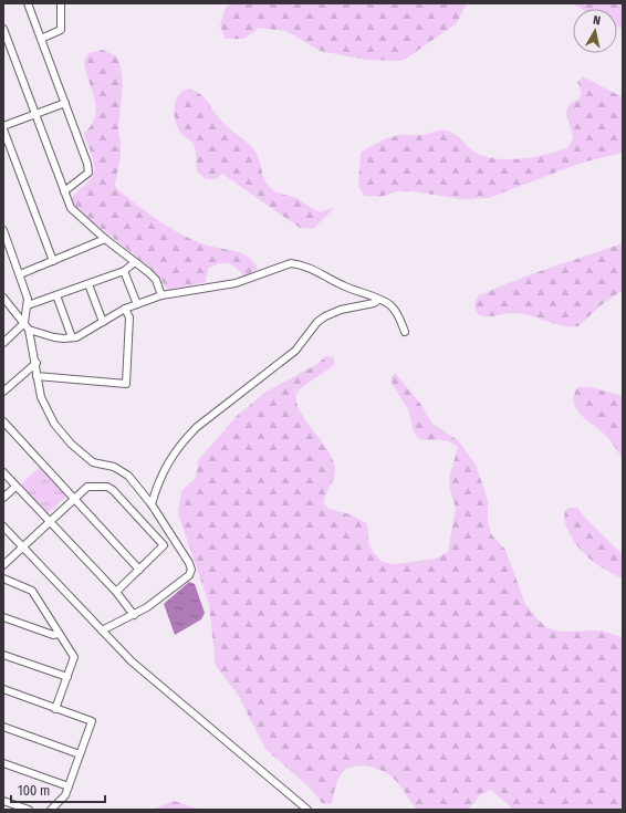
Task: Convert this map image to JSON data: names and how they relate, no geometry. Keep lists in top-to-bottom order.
{
  "scale_bar": "100 m",
  "north": "top"
}
